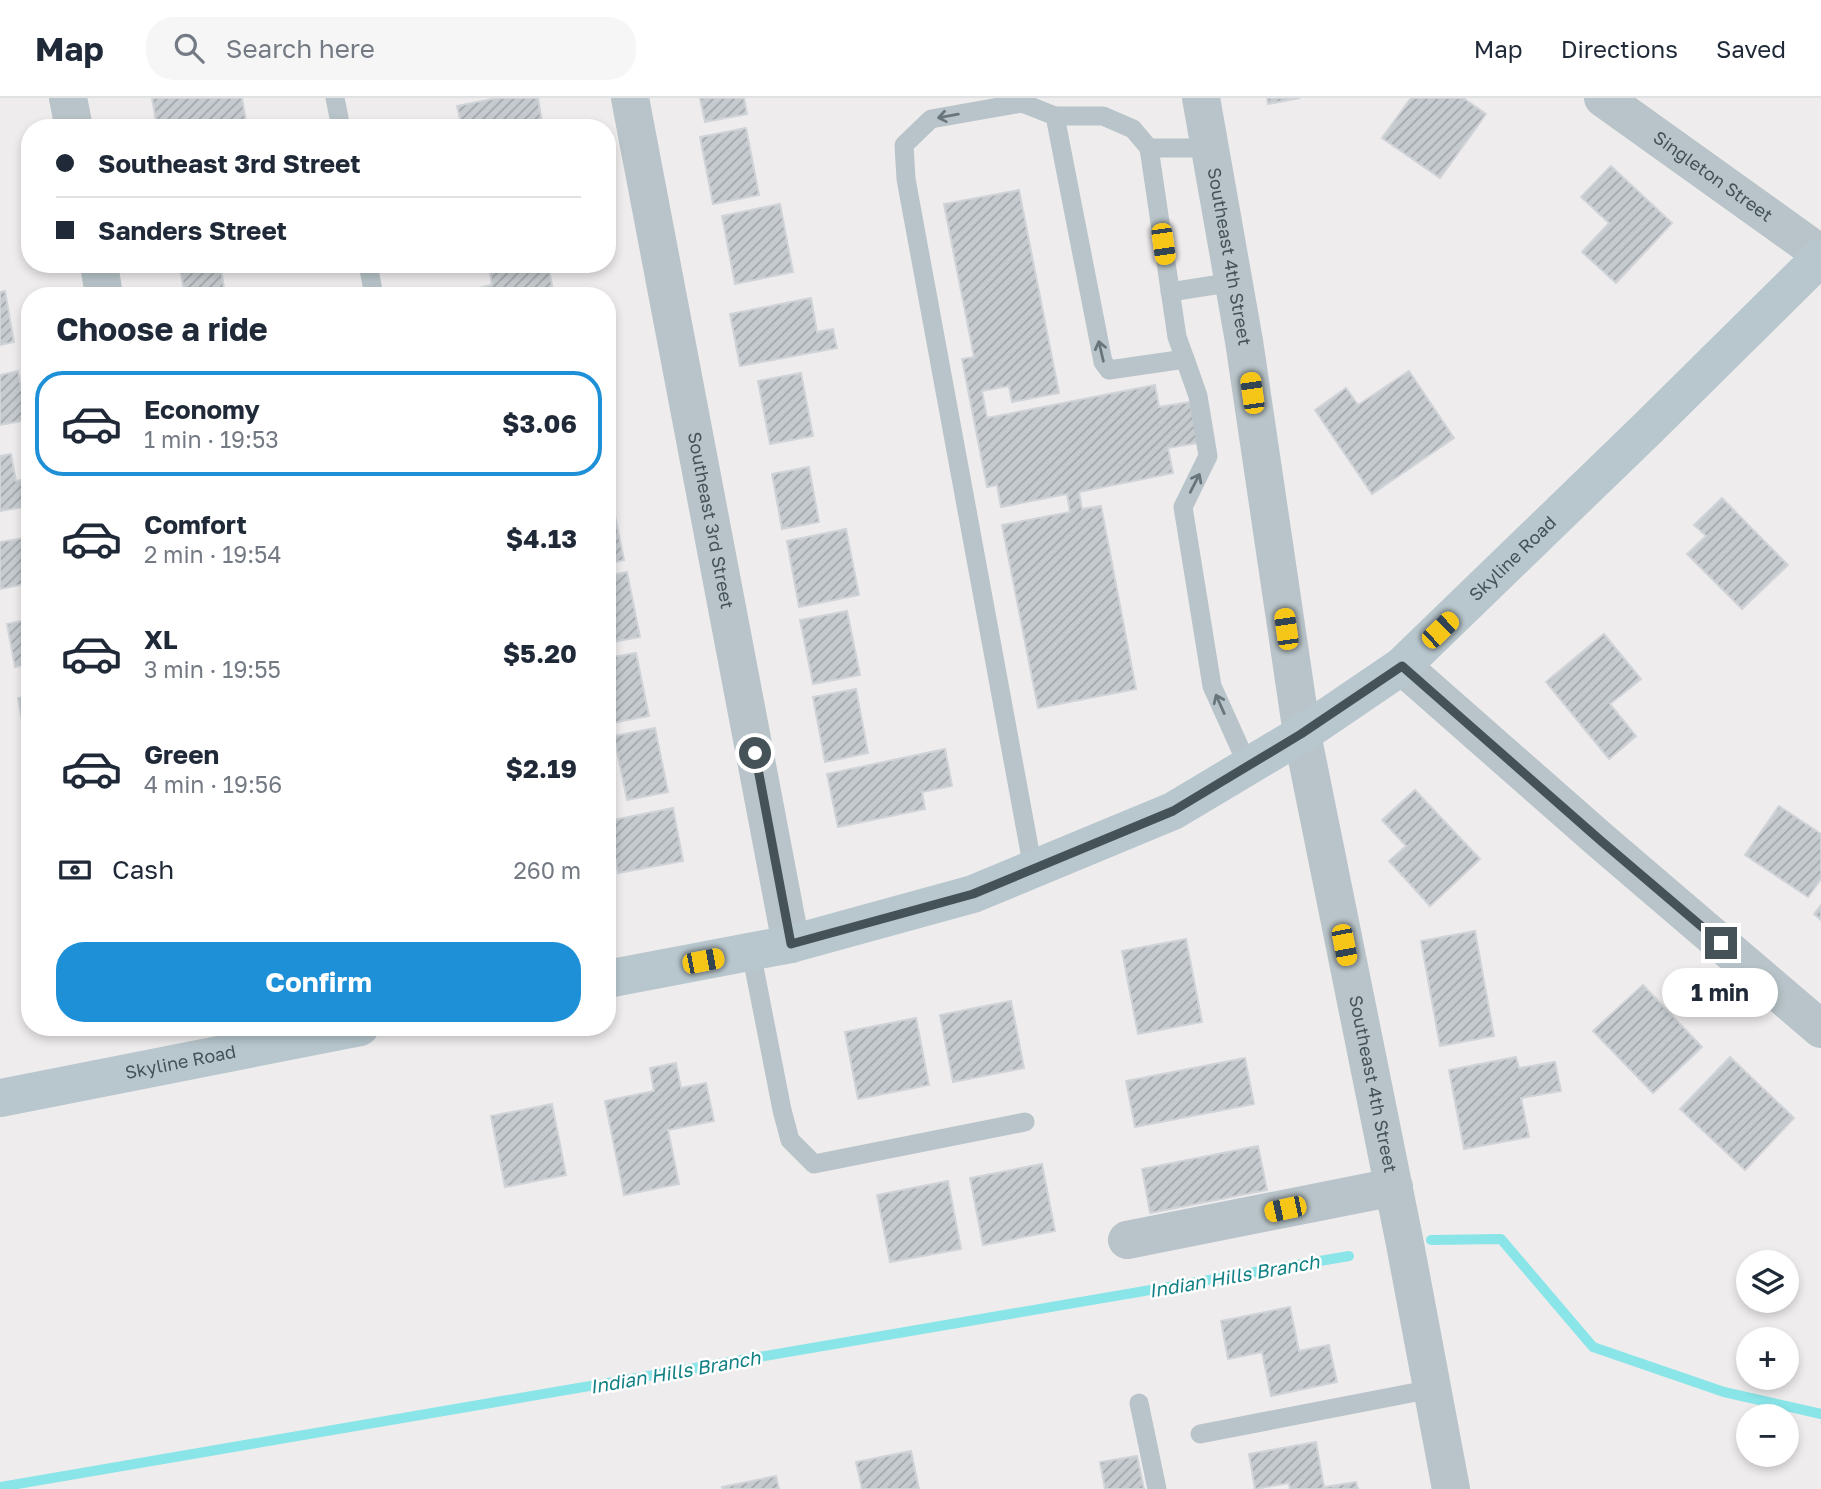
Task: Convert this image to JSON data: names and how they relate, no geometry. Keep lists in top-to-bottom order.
{
  "streets": {
    "street": [
      "Singleton Street",
      "Southeast 4th Street",
      "Southeast 3rd Street",
      "Skyline Road"
    ]
  },
  "crossings": [
    ["Singleton Street", "Skyline Road"],
    ["Southeast 4th Street", "Skyline Road"],
    ["Southeast 3rd Street", "Skyline Road"]
  ],
  "water": ["Indian Hills Branch"],
  "page": {
    "header": "Map",
    "search": "Search here",
    "nav": ["Map", "Directions", "Saved"],
    "banner": ["Southeast 3rd Street", "Sanders Street"],
    "heading": "Choose a ride",
    "list": [
      {
        "name": "Economy",
        "note": "1 min · 19:53",
        "value": "$3.06"
      },
      {
        "name": "Comfort",
        "note": "2 min · 19:54",
        "value": "$4.13"
      },
      {
        "name": "XL",
        "note": "3 min · 19:55",
        "value": "$5.20"
      },
      {
        "name": "Green",
        "note": "4 min · 19:56",
        "value": "$2.19"
      }
    ],
    "pay": ["Cash", "260 m"],
    "buttons": "Confirm",
    "bubble": "1 min",
    "map_buttons": ["+", "−"]
  }
}
